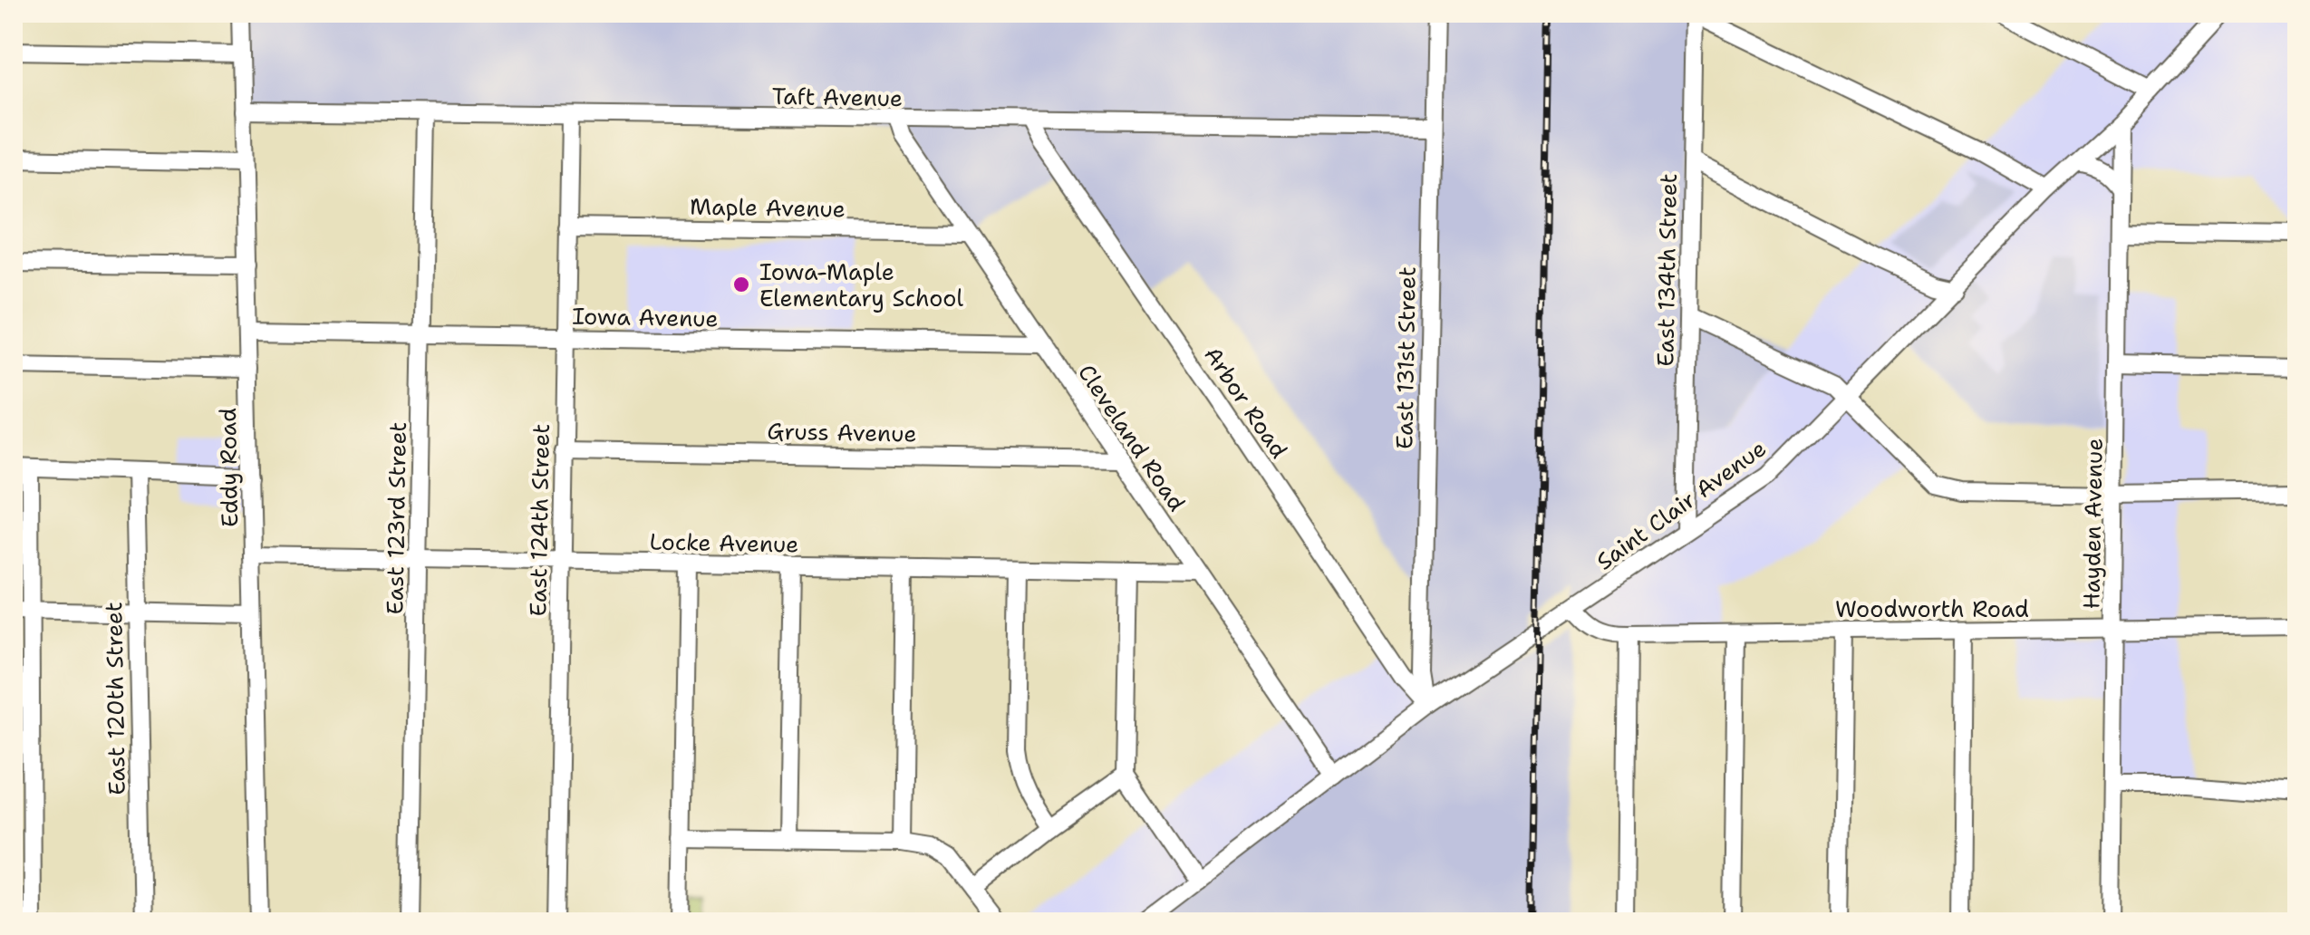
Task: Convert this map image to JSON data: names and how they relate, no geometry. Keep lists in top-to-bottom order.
{
  "streets": {
    "street": [
      "Taft Avenue",
      "Maple Avenue",
      "East 134th Street",
      "Iowa Avenue",
      "East 131st Street",
      "Arbor Road",
      "Gruss Avenue",
      "Cleveland Road",
      "Eddy Road",
      "Saint Clair Avenue",
      "East 123rd Street",
      "East 124th Street",
      "Hayden Avenue",
      "Locke Avenue",
      "Woodworth Road",
      "East 120th Street"
    ]
  },
  "crossings": [
    ["Taft Avenue", "East 131st Street"],
    ["Taft Avenue", "Arbor Road"],
    ["Taft Avenue", "Cleveland Road"],
    ["Taft Avenue", "Eddy Road"],
    ["Taft Avenue", "East 123rd Street"],
    ["Taft Avenue", "East 124th Street"],
    ["Maple Avenue", "Cleveland Road"],
    ["Maple Avenue", "East 124th Street"],
    ["East 134th Street", "Saint Clair Avenue"],
    ["Iowa Avenue", "Cleveland Road"],
    ["Iowa Avenue", "Eddy Road"],
    ["Iowa Avenue", "East 123rd Street"],
    ["Iowa Avenue", "East 124th Street"],
    ["East 131st Street", "Arbor Road"],
    ["East 131st Street", "Saint Clair Avenue"],
    ["Arbor Road", "Saint Clair Avenue"],
    ["Gruss Avenue", "Cleveland Road"],
    ["Gruss Avenue", "East 124th Street"],
    ["Cleveland Road", "Saint Clair Avenue"],
    ["Cleveland Road", "Locke Avenue"],
    ["Eddy Road", "Locke Avenue"],
    ["Saint Clair Avenue", "Hayden Avenue"],
    ["Saint Clair Avenue", "Woodworth Road"],
    ["East 123rd Street", "Locke Avenue"],
    ["East 124th Street", "Locke Avenue"],
    ["Hayden Avenue", "Woodworth Road"]
  ],
  "places": ["Iowa-Maple Elementary School"]
}
